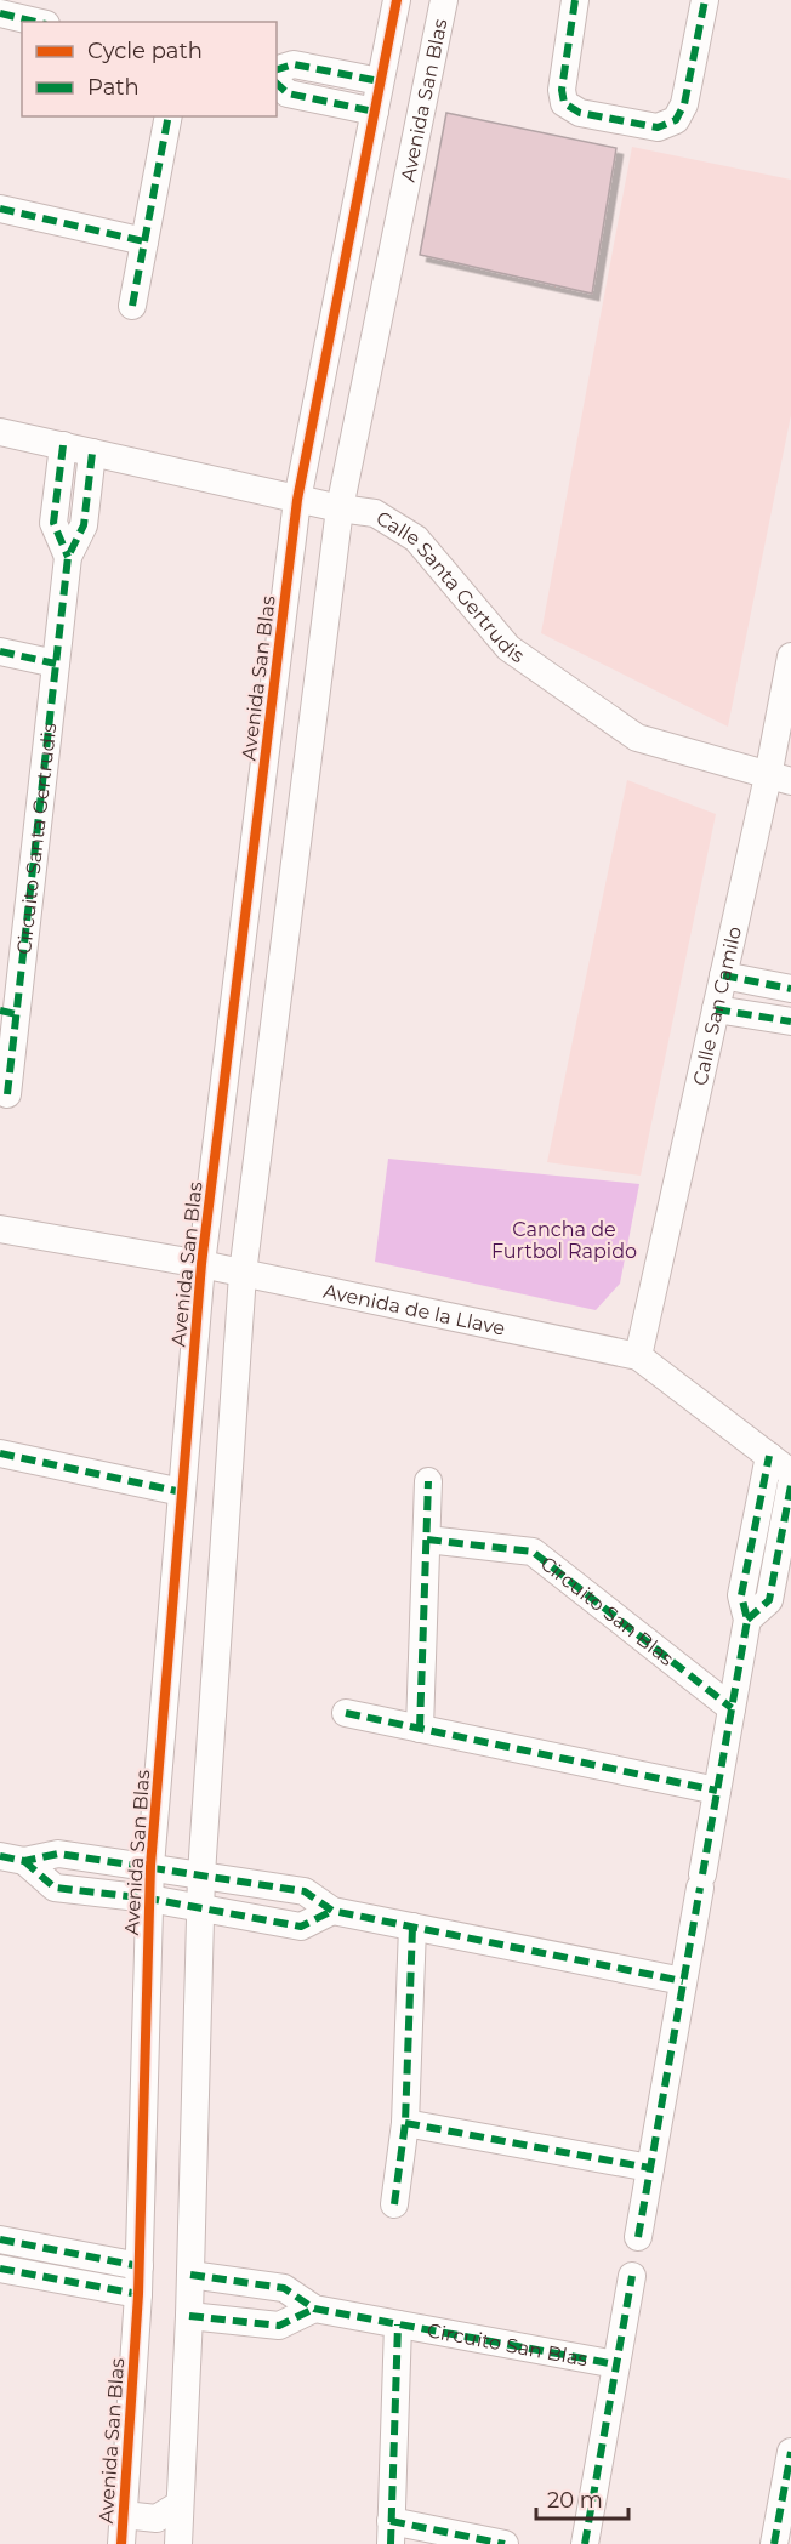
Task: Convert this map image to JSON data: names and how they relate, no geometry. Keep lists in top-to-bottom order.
{
  "streets": {
    "street": [
      "Avenida San Blas",
      "Calle Santa Gertrudis",
      "Circuito Santa Gertrudis",
      "Calle San Camilo",
      "Avenida de la Llave",
      "Circuito San Blas"
    ]
  },
  "crossings": [
    ["Avenida San Blas", "Calle Santa Gertrudis"],
    ["Avenida San Blas", "Avenida de la Llave"],
    ["Avenida San Blas", "Circuito San Blas"],
    ["Calle Santa Gertrudis", "Circuito Santa Gertrudis"],
    ["Calle Santa Gertrudis", "Calle San Camilo"],
    ["Calle San Camilo", "Avenida de la Llave"]
  ],
  "parks": ["Cancha de Furtbol Rapido"],
  "legend": ["Cycle path", "Path"],
  "scale_bar": "20 m"
}
